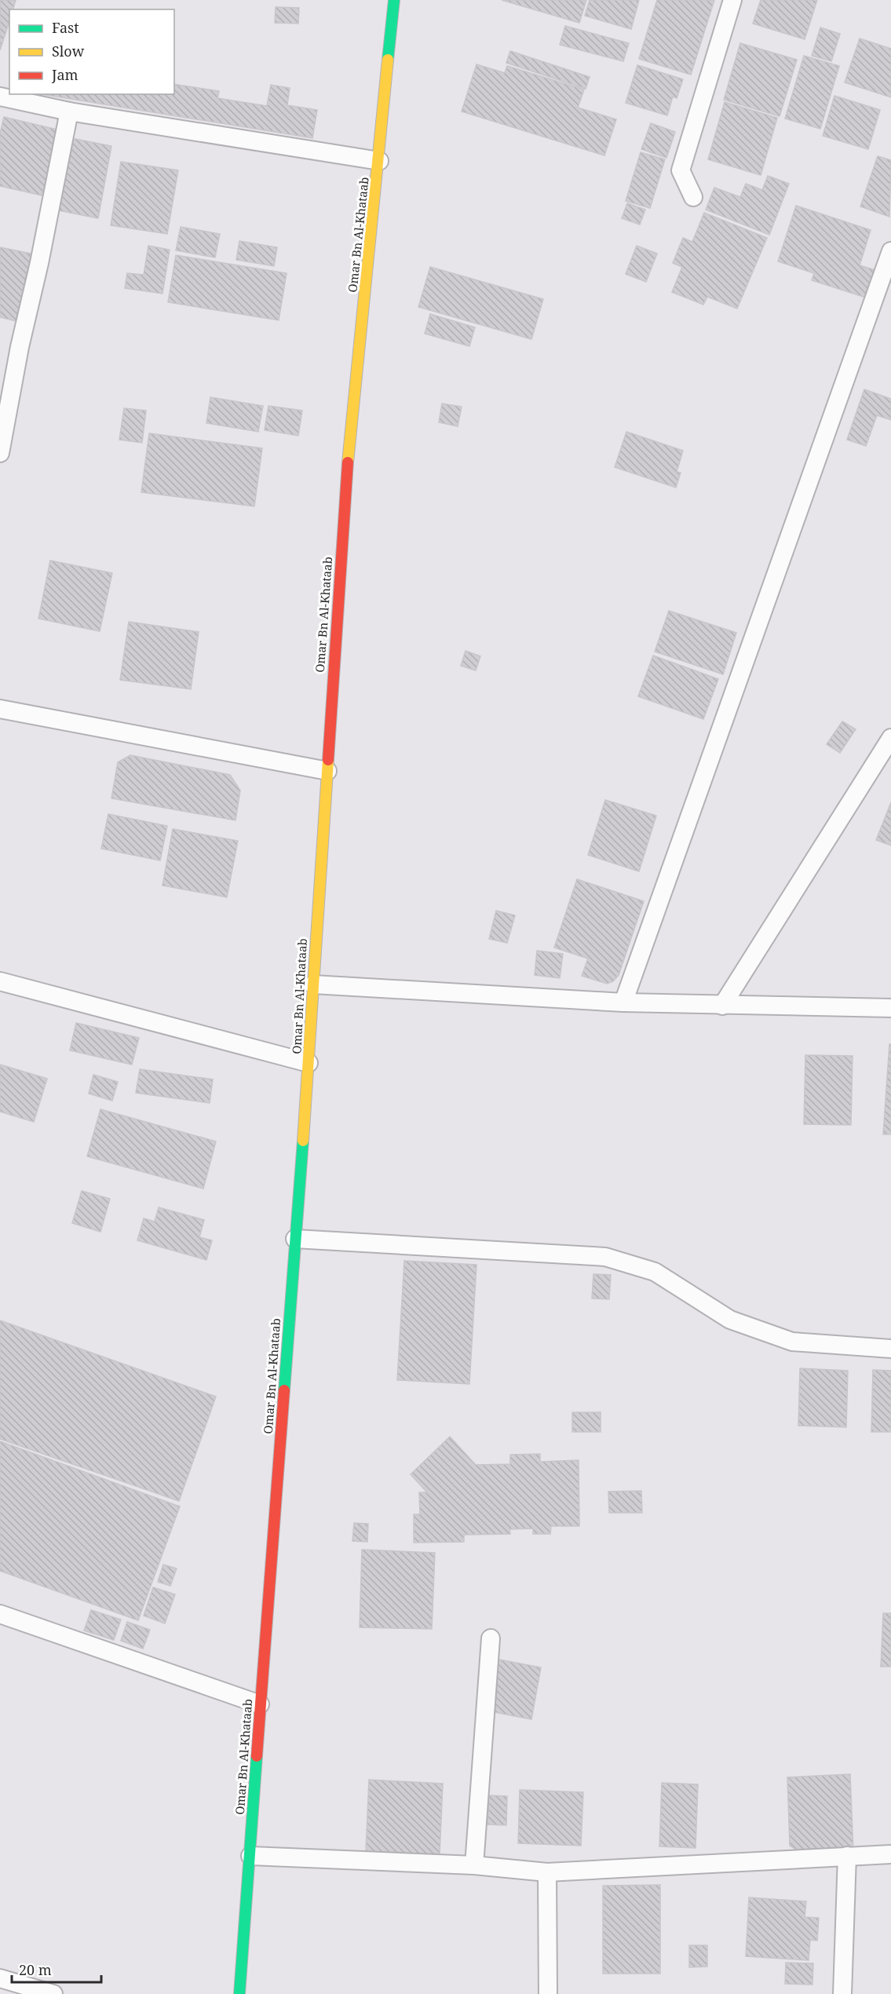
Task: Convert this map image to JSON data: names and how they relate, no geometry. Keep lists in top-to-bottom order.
{
  "streets": {
    "main road": ["Omar Bn Al-Khataab"]
  },
  "legend": ["Fast", "Slow", "Jam"],
  "scale_bar": "20 m"
}
